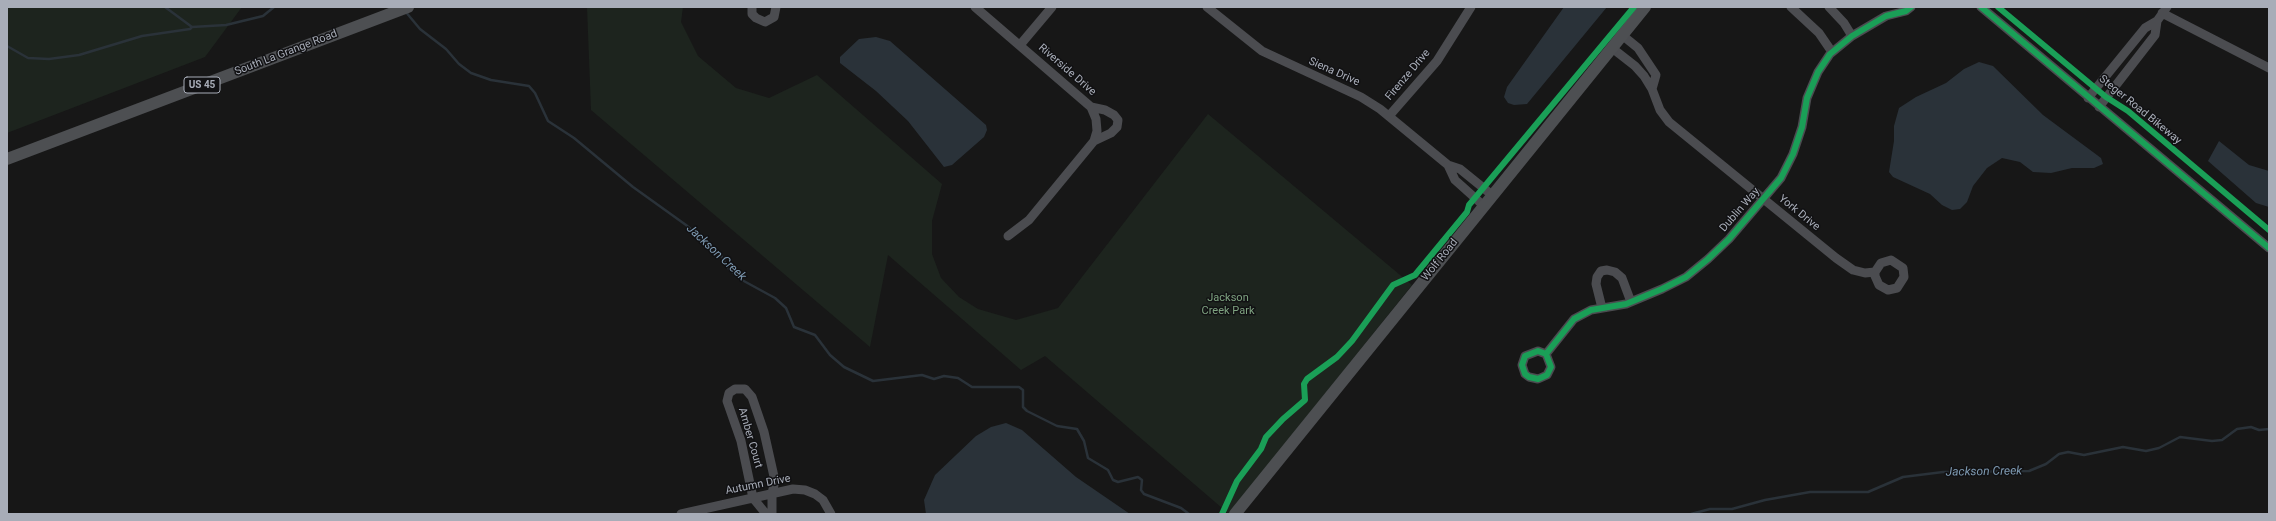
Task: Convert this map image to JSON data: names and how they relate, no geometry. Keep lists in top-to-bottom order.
{
  "streets": {
    "main road": ["South La Grange Road", "US 45", "Wolf Road"],
    "street": [
      "Riverside Drive",
      "Siena Drive",
      "Firenze Drive",
      "Dublin Way",
      "York Drive",
      "Amber Court",
      "Autumn Drive"
    ],
    "cycle path": ["Steger Road Bikeway"]
  },
  "crossings": [
    ["Siena Drive", "Firenze Drive"],
    ["Siena Drive", "Wolf Road"],
    ["Dublin Way", "York Drive"],
    ["York Drive", "Wolf Road"],
    ["Amber Court", "Autumn Drive"]
  ],
  "water": ["Jackson Creek"],
  "parks": ["Jackson Creek Park"]
}
